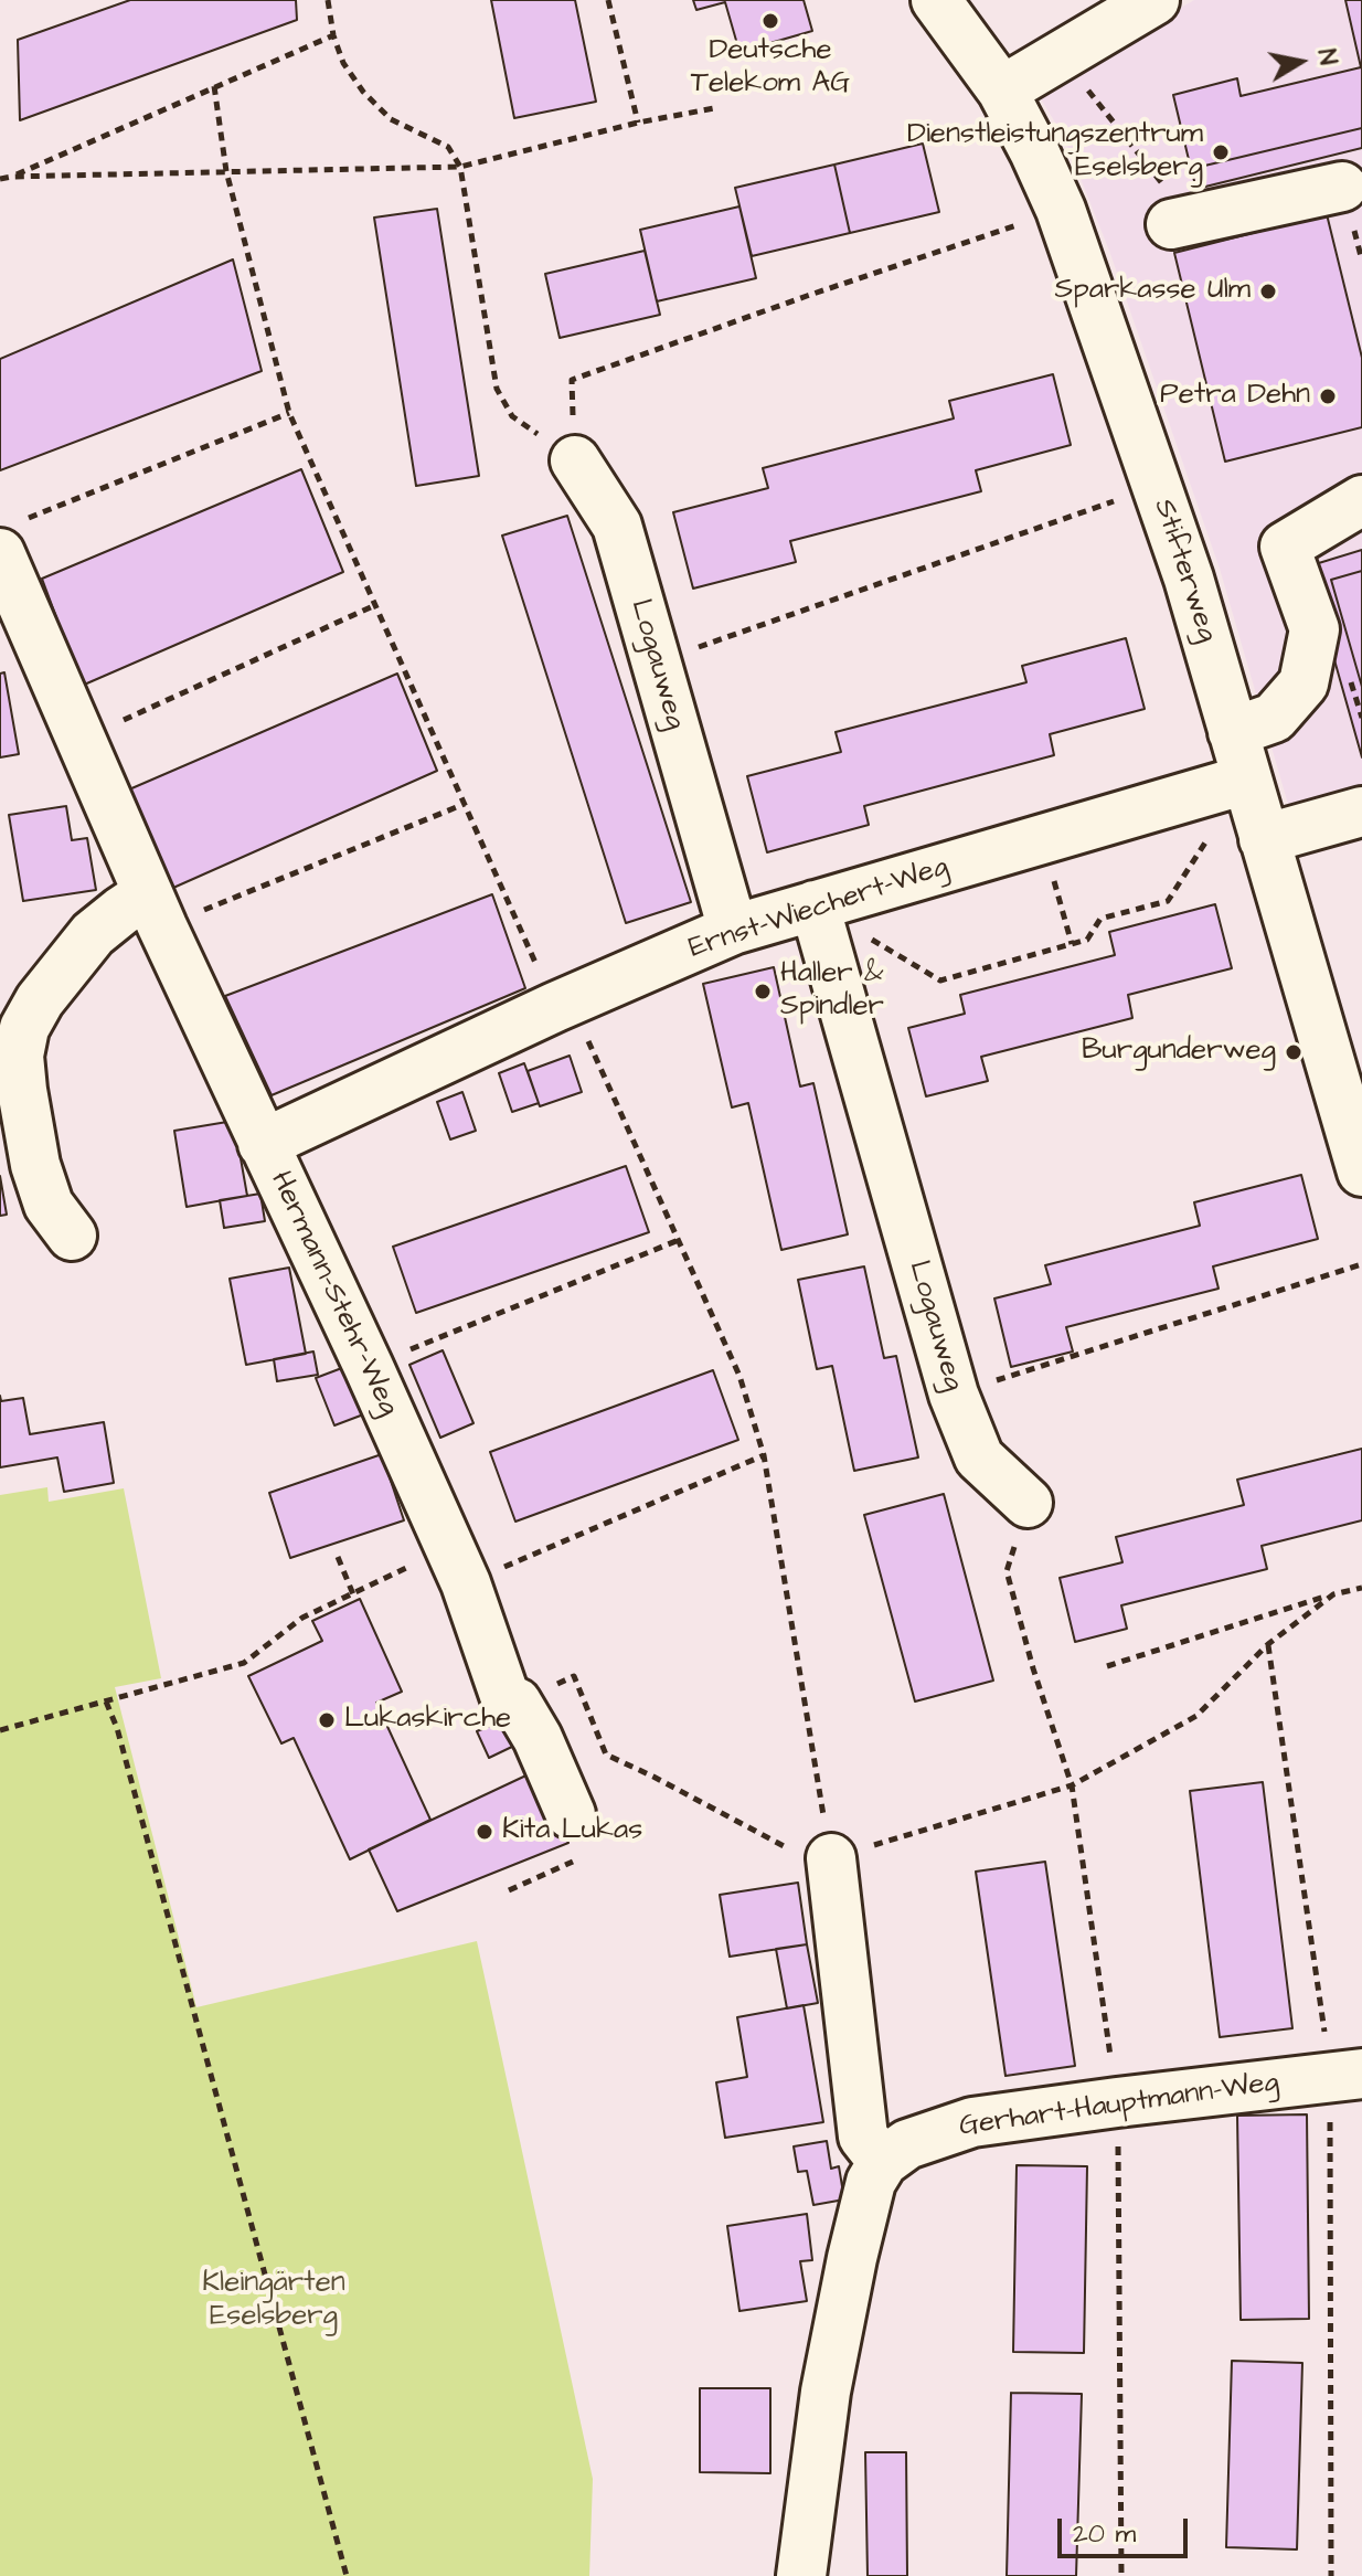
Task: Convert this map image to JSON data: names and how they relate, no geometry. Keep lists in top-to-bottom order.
{
  "streets": {
    "street": [
      "Stifterweg",
      "Logauweg",
      "Ernst-Wiechert-Weg",
      "Hermann-Stehr-Weg",
      "Gerhart-Hauptmann-Weg"
    ]
  },
  "crossings": [
    ["Stifterweg", "Ernst-Wiechert-Weg"],
    ["Logauweg", "Ernst-Wiechert-Weg"],
    ["Ernst-Wiechert-Weg", "Hermann-Stehr-Weg"]
  ],
  "parks": ["Kleingärten Eselsberg"],
  "places": [
    "Deutsche Telekom AG",
    "Dienstleistungszentrum Eselsberg",
    "Sparkasse Ulm",
    "Petra Dehn",
    "Haller & Spindler",
    "Burgunderweg",
    "Lukaskirche",
    "Kita Lukas"
  ],
  "scale_bar": "20 m",
  "north": "right"
}
